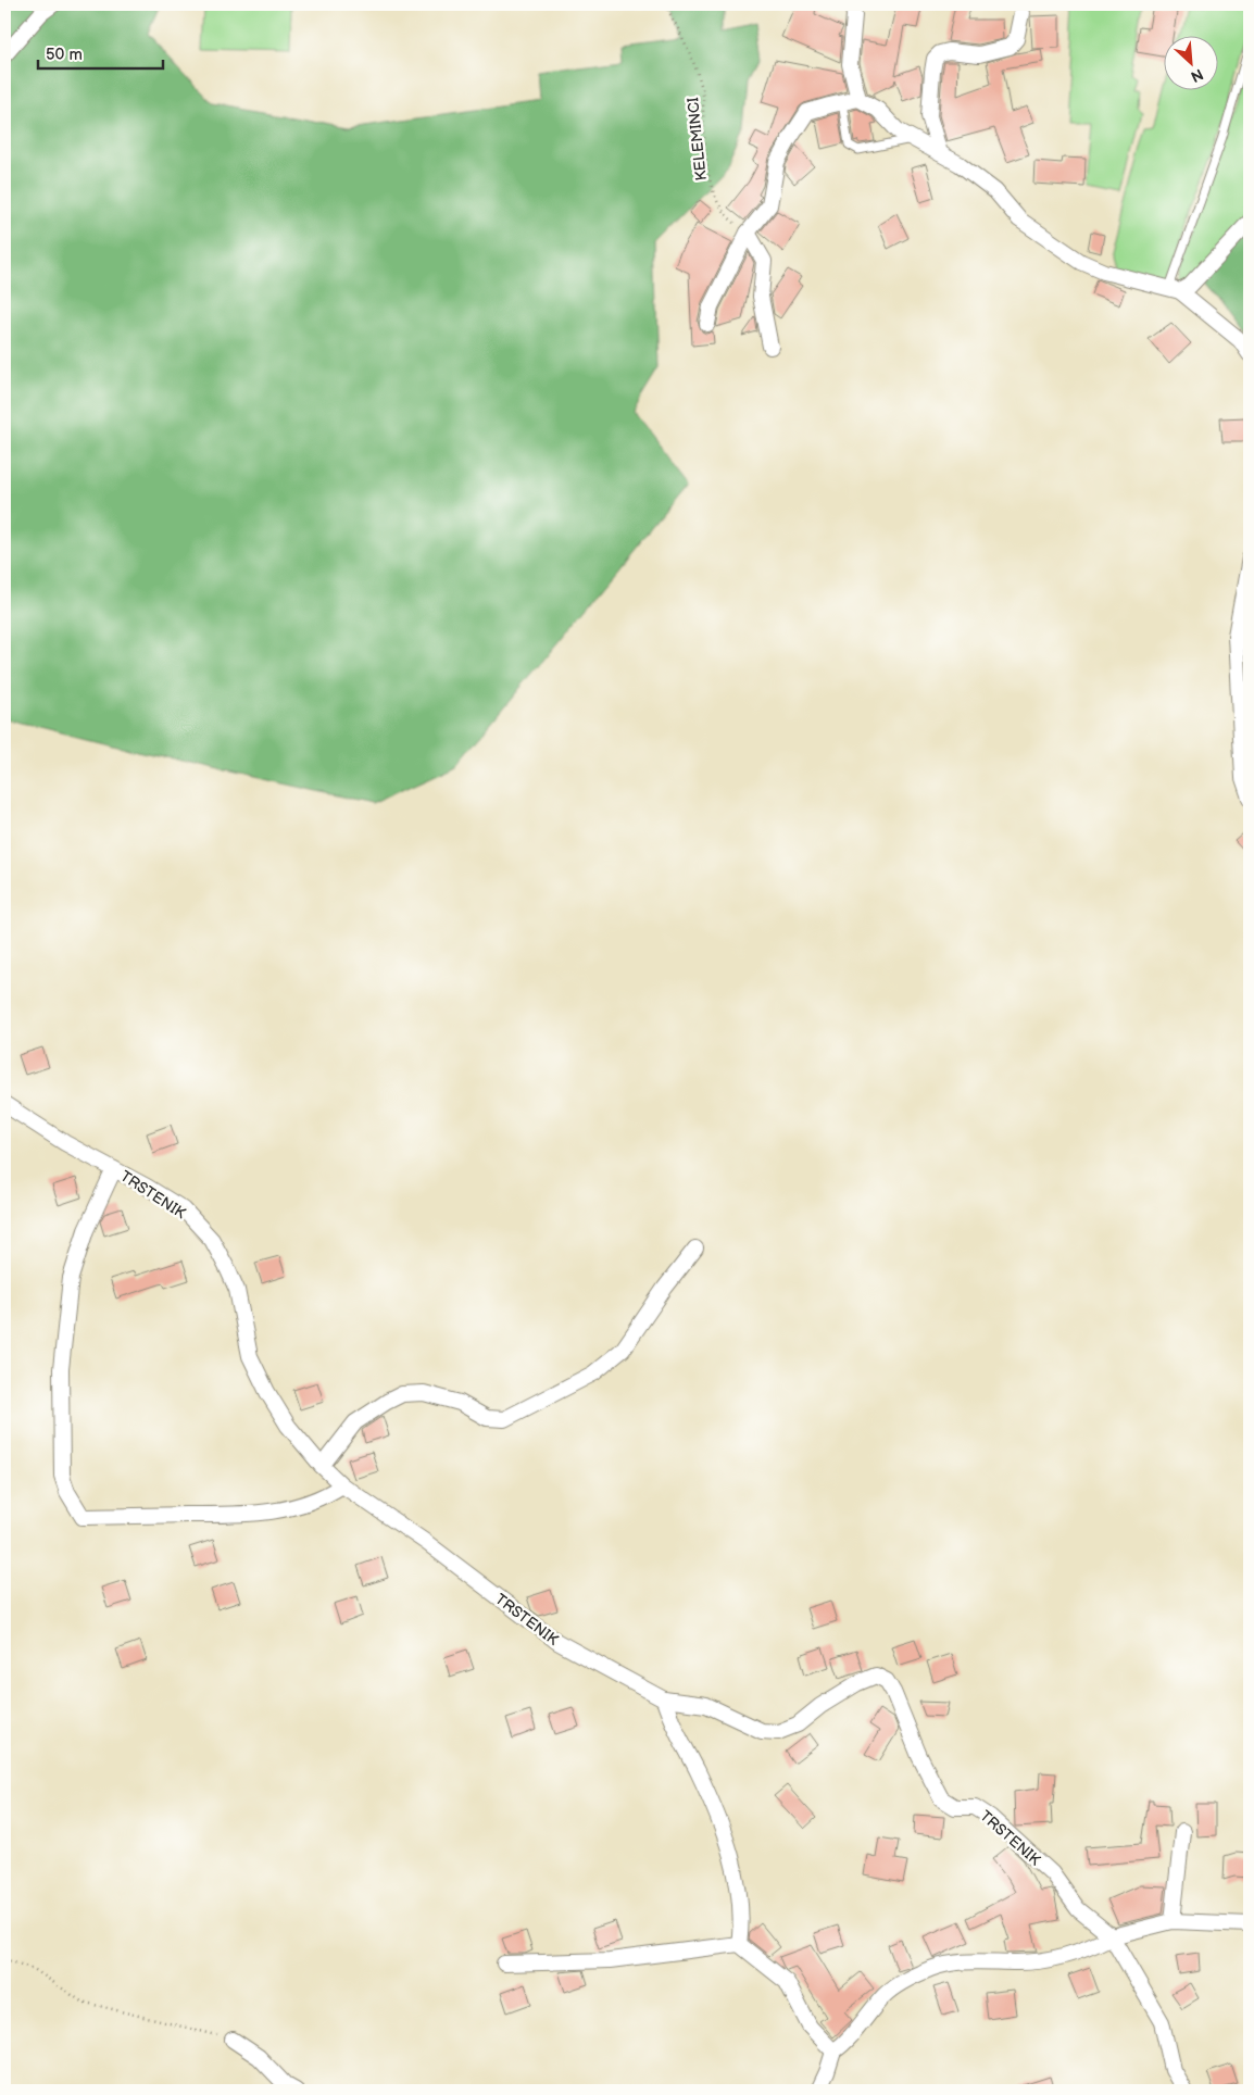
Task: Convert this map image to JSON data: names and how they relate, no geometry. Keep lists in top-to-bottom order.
{
  "streets": {
    "street": ["TRSTENIK"],
    "path": ["KELEMINCI"]
  },
  "scale_bar": "50 m",
  "north": "bottom right"
}
